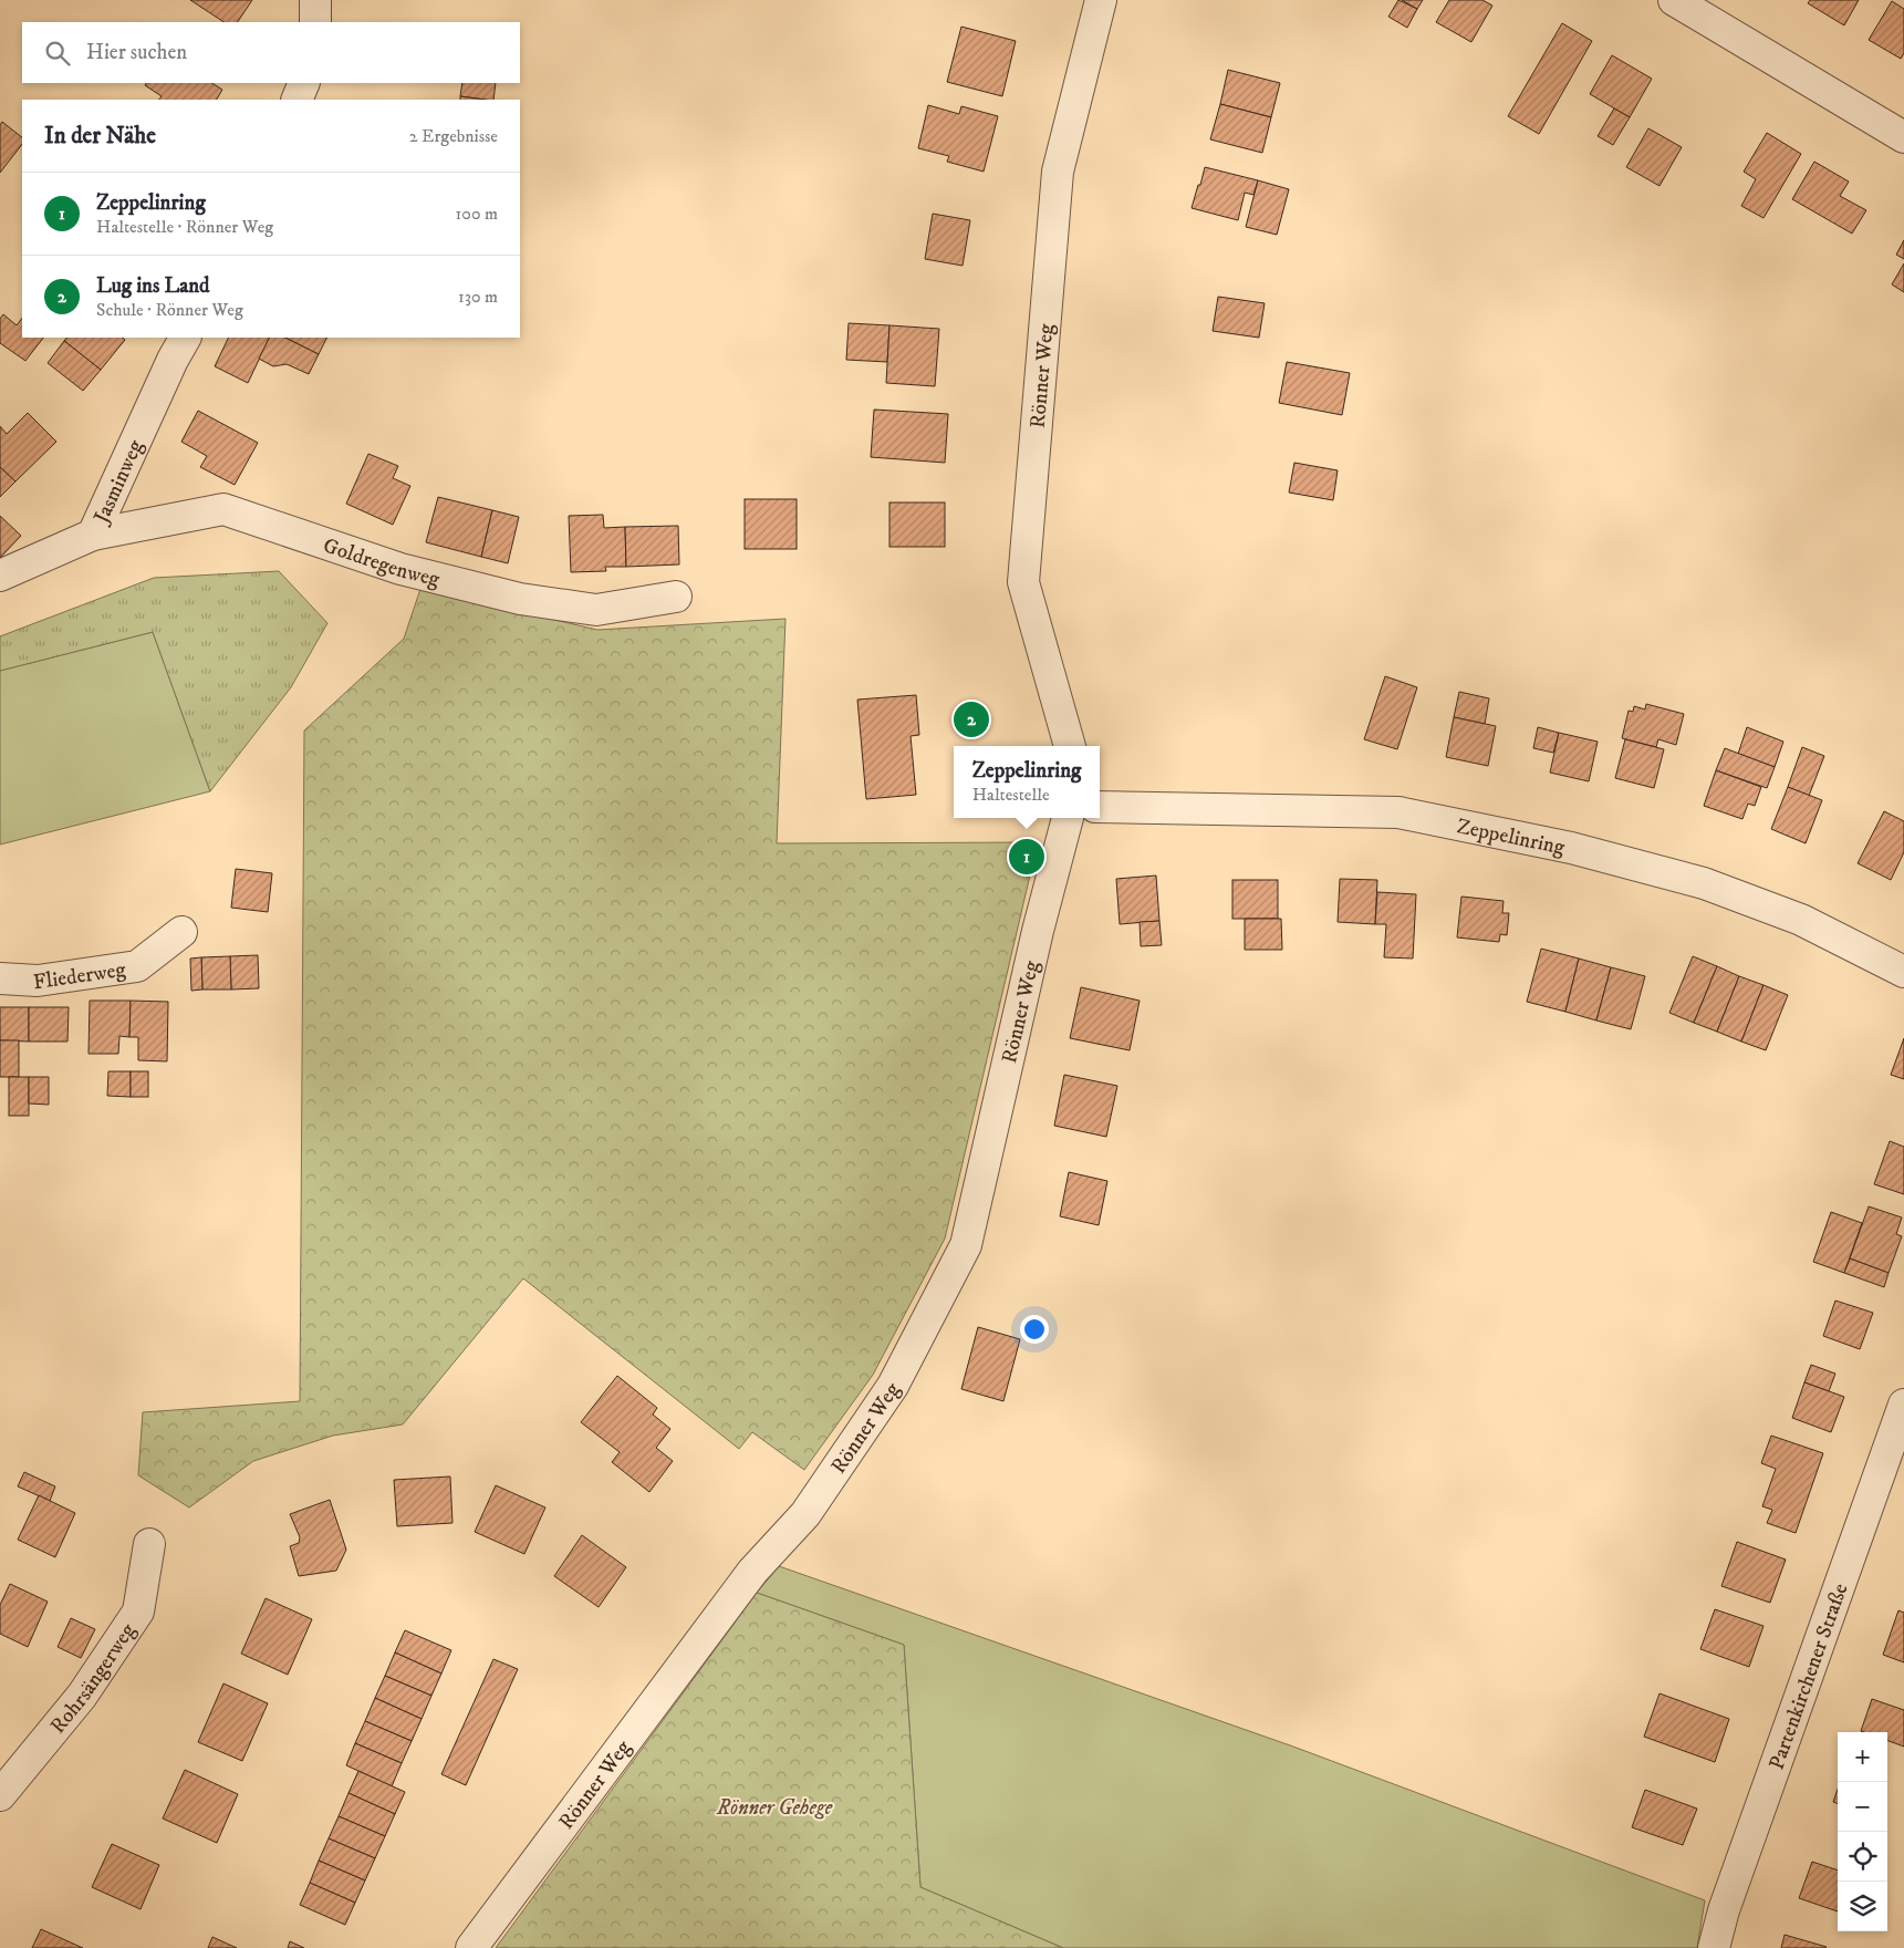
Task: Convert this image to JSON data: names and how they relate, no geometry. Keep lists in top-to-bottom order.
{
  "streets": {
    "street": [
      "Rönner Weg",
      "Jasminweg",
      "Goldregenweg",
      "Zeppelinring",
      "Fliederweg",
      "Partenkirchener Straße",
      "Rohrsängerweg"
    ]
  },
  "crossings": [
    ["Jasminweg", "Goldregenweg"]
  ],
  "parks": ["Rönner Gehege"],
  "page": {
    "search": "Hier suchen",
    "heading": ["In der Nähe", "2 Ergebnisse"],
    "list": [
      {
        "mark": "1",
        "name": "Zeppelinring",
        "note": "Haltestelle · Rönner Weg",
        "value": "100 m"
      },
      {
        "mark": "2",
        "name": "Lug ins Land",
        "note": "Schule · Rönner Weg",
        "value": "130 m"
      }
    ],
    "pins": ["2", "1"],
    "popup": ["Zeppelinring", "Haltestelle"],
    "map_buttons": ["+", "−"]
  }
}
